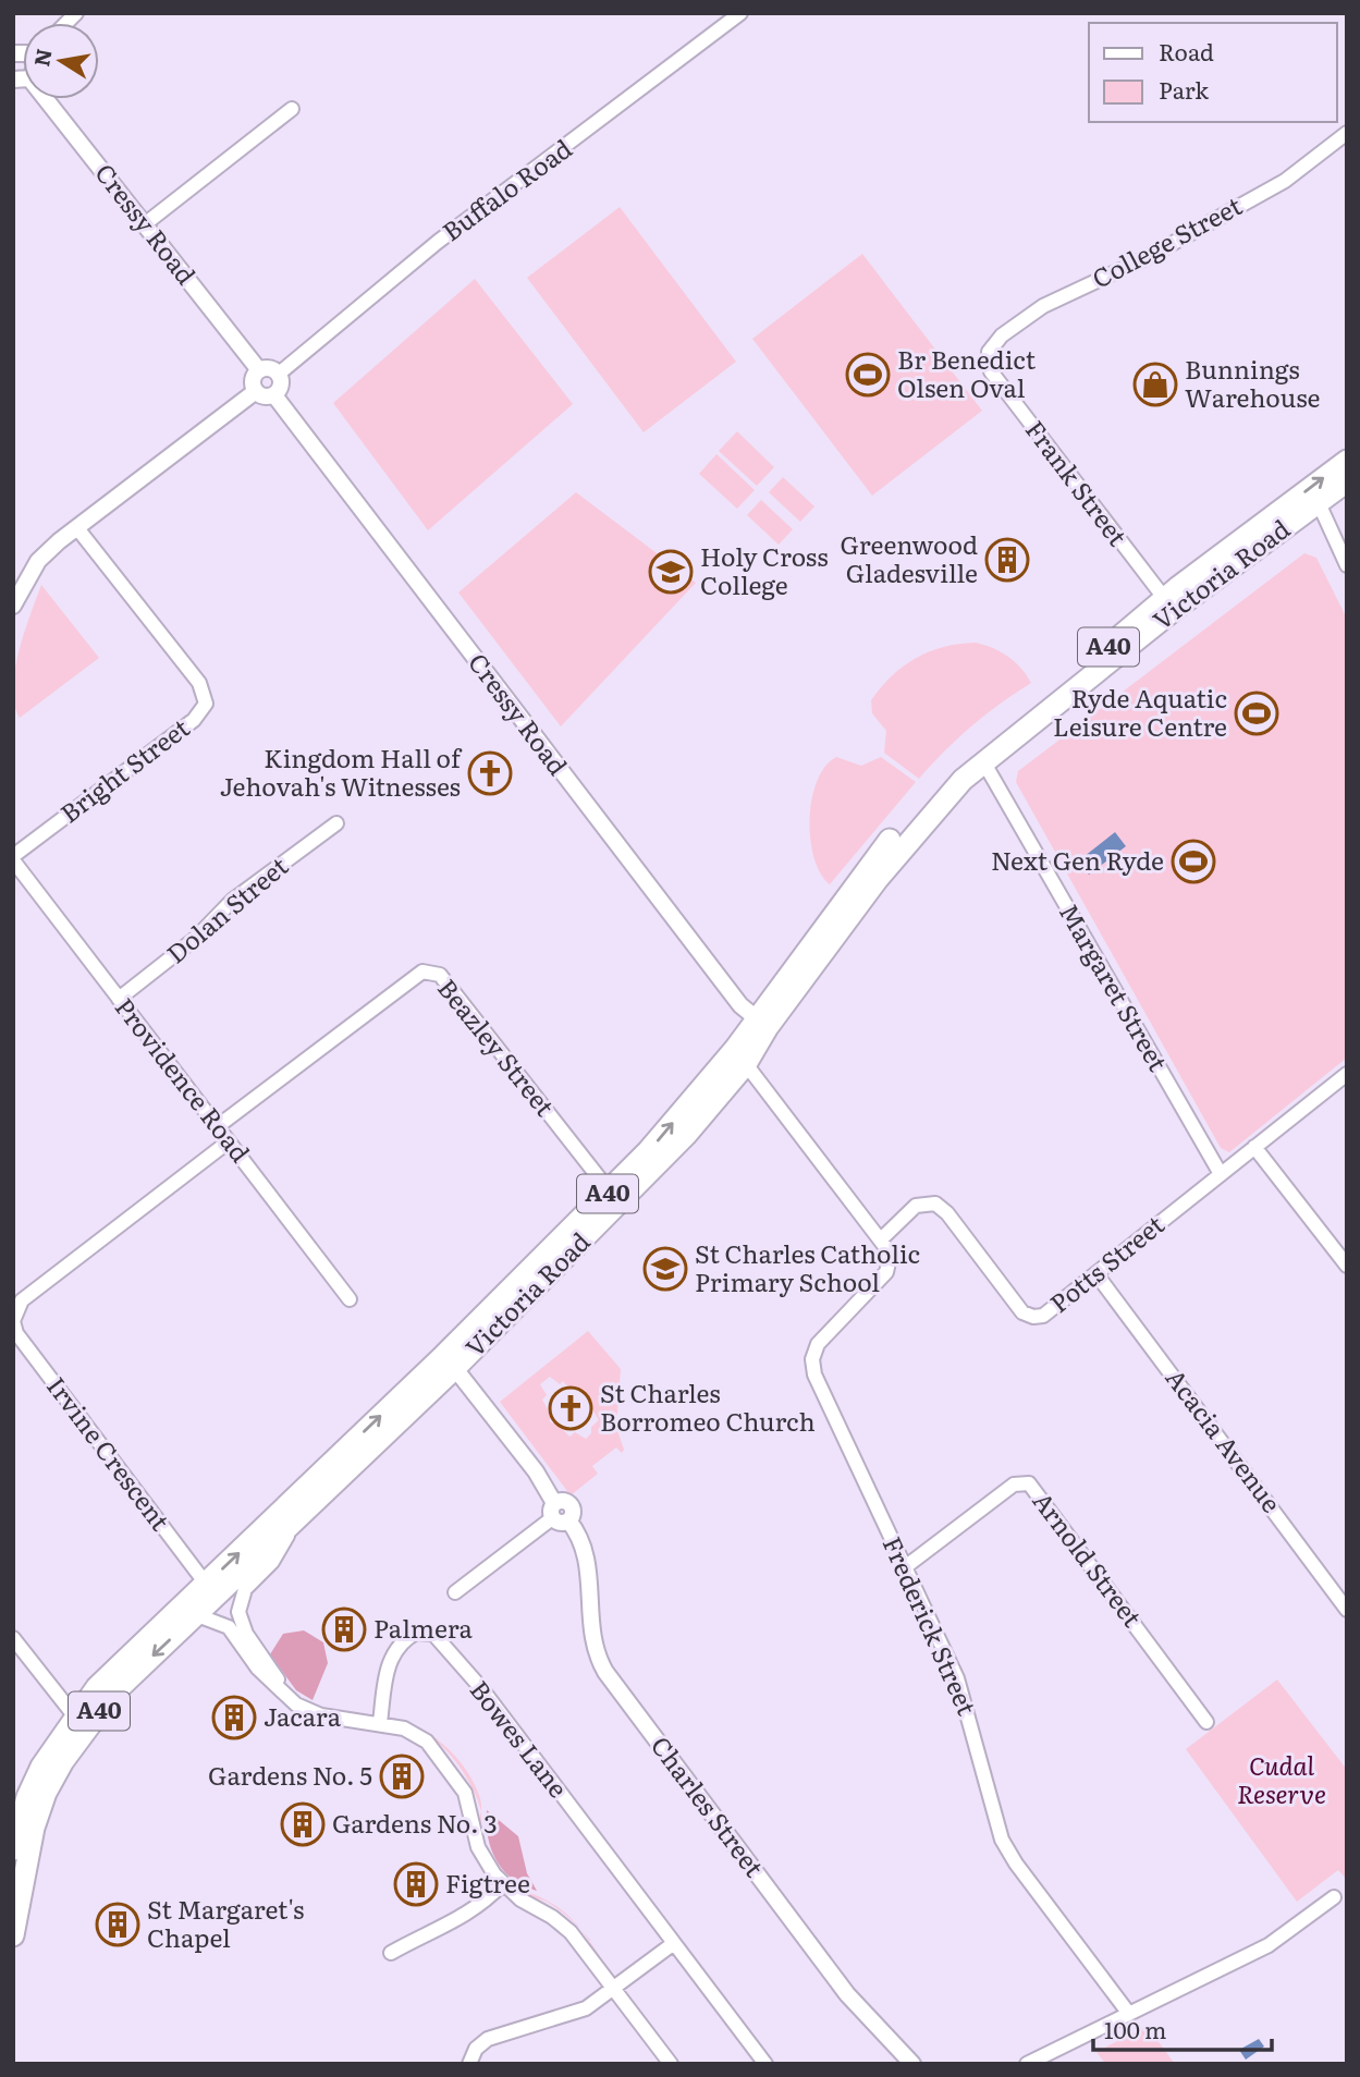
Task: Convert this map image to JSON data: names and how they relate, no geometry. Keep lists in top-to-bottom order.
{
  "streets": {
    "highway": ["Victoria Road", "A40"],
    "street": [
      "Buffalo Road",
      "Cressy Road",
      "College Street",
      "Frank Street",
      "Bright Street",
      "Dolan Street",
      "Margaret Street",
      "Beazley Street",
      "Providence Road",
      "Potts Street",
      "Acacia Avenue",
      "Irvine Crescent",
      "Arnold Street",
      "Frederick Street",
      "Bowes Lane",
      "Charles Street"
    ]
  },
  "crossings": [
    ["Buffalo Road", "Cressy Road"],
    ["Cressy Road", "Victoria Road"],
    ["College Street", "Frank Street"],
    ["Frank Street", "Victoria Road"],
    ["Victoria Road", "Margaret Street"],
    ["Victoria Road", "Beazley Street"],
    ["Victoria Road", "Irvine Crescent"],
    ["Bright Street", "Providence Road"],
    ["Dolan Street", "Providence Road"],
    ["Margaret Street", "Potts Street"],
    ["Beazley Street", "Providence Road"],
    ["Providence Road", "Irvine Crescent"],
    ["Potts Street", "Acacia Avenue"],
    ["Potts Street", "Frederick Street"],
    ["Arnold Street", "Frederick Street"]
  ],
  "parks": ["Cudal Reserve"],
  "places": {
    "sports": ["Br Benedict Olsen Oval", "Ryde Aquatic Leisure Centre", "Next Gen Ryde"],
    "shop": ["Bunnings Warehouse"],
    "building": [
      "Greenwood Gladesville",
      "Palmera",
      "Jacara",
      "Gardens No. 5",
      "Gardens No. 3",
      "Figtree",
      "St Margaret's Chapel"
    ],
    "school or university": ["Holy Cross College", "St Charles Catholic Primary School"],
    "church": ["Kingdom Hall of Jehovah's Witnesses", "St Charles Borromeo Church"]
  },
  "legend": ["Road", "Park"],
  "scale_bar": "100 m",
  "north": "left"
}
